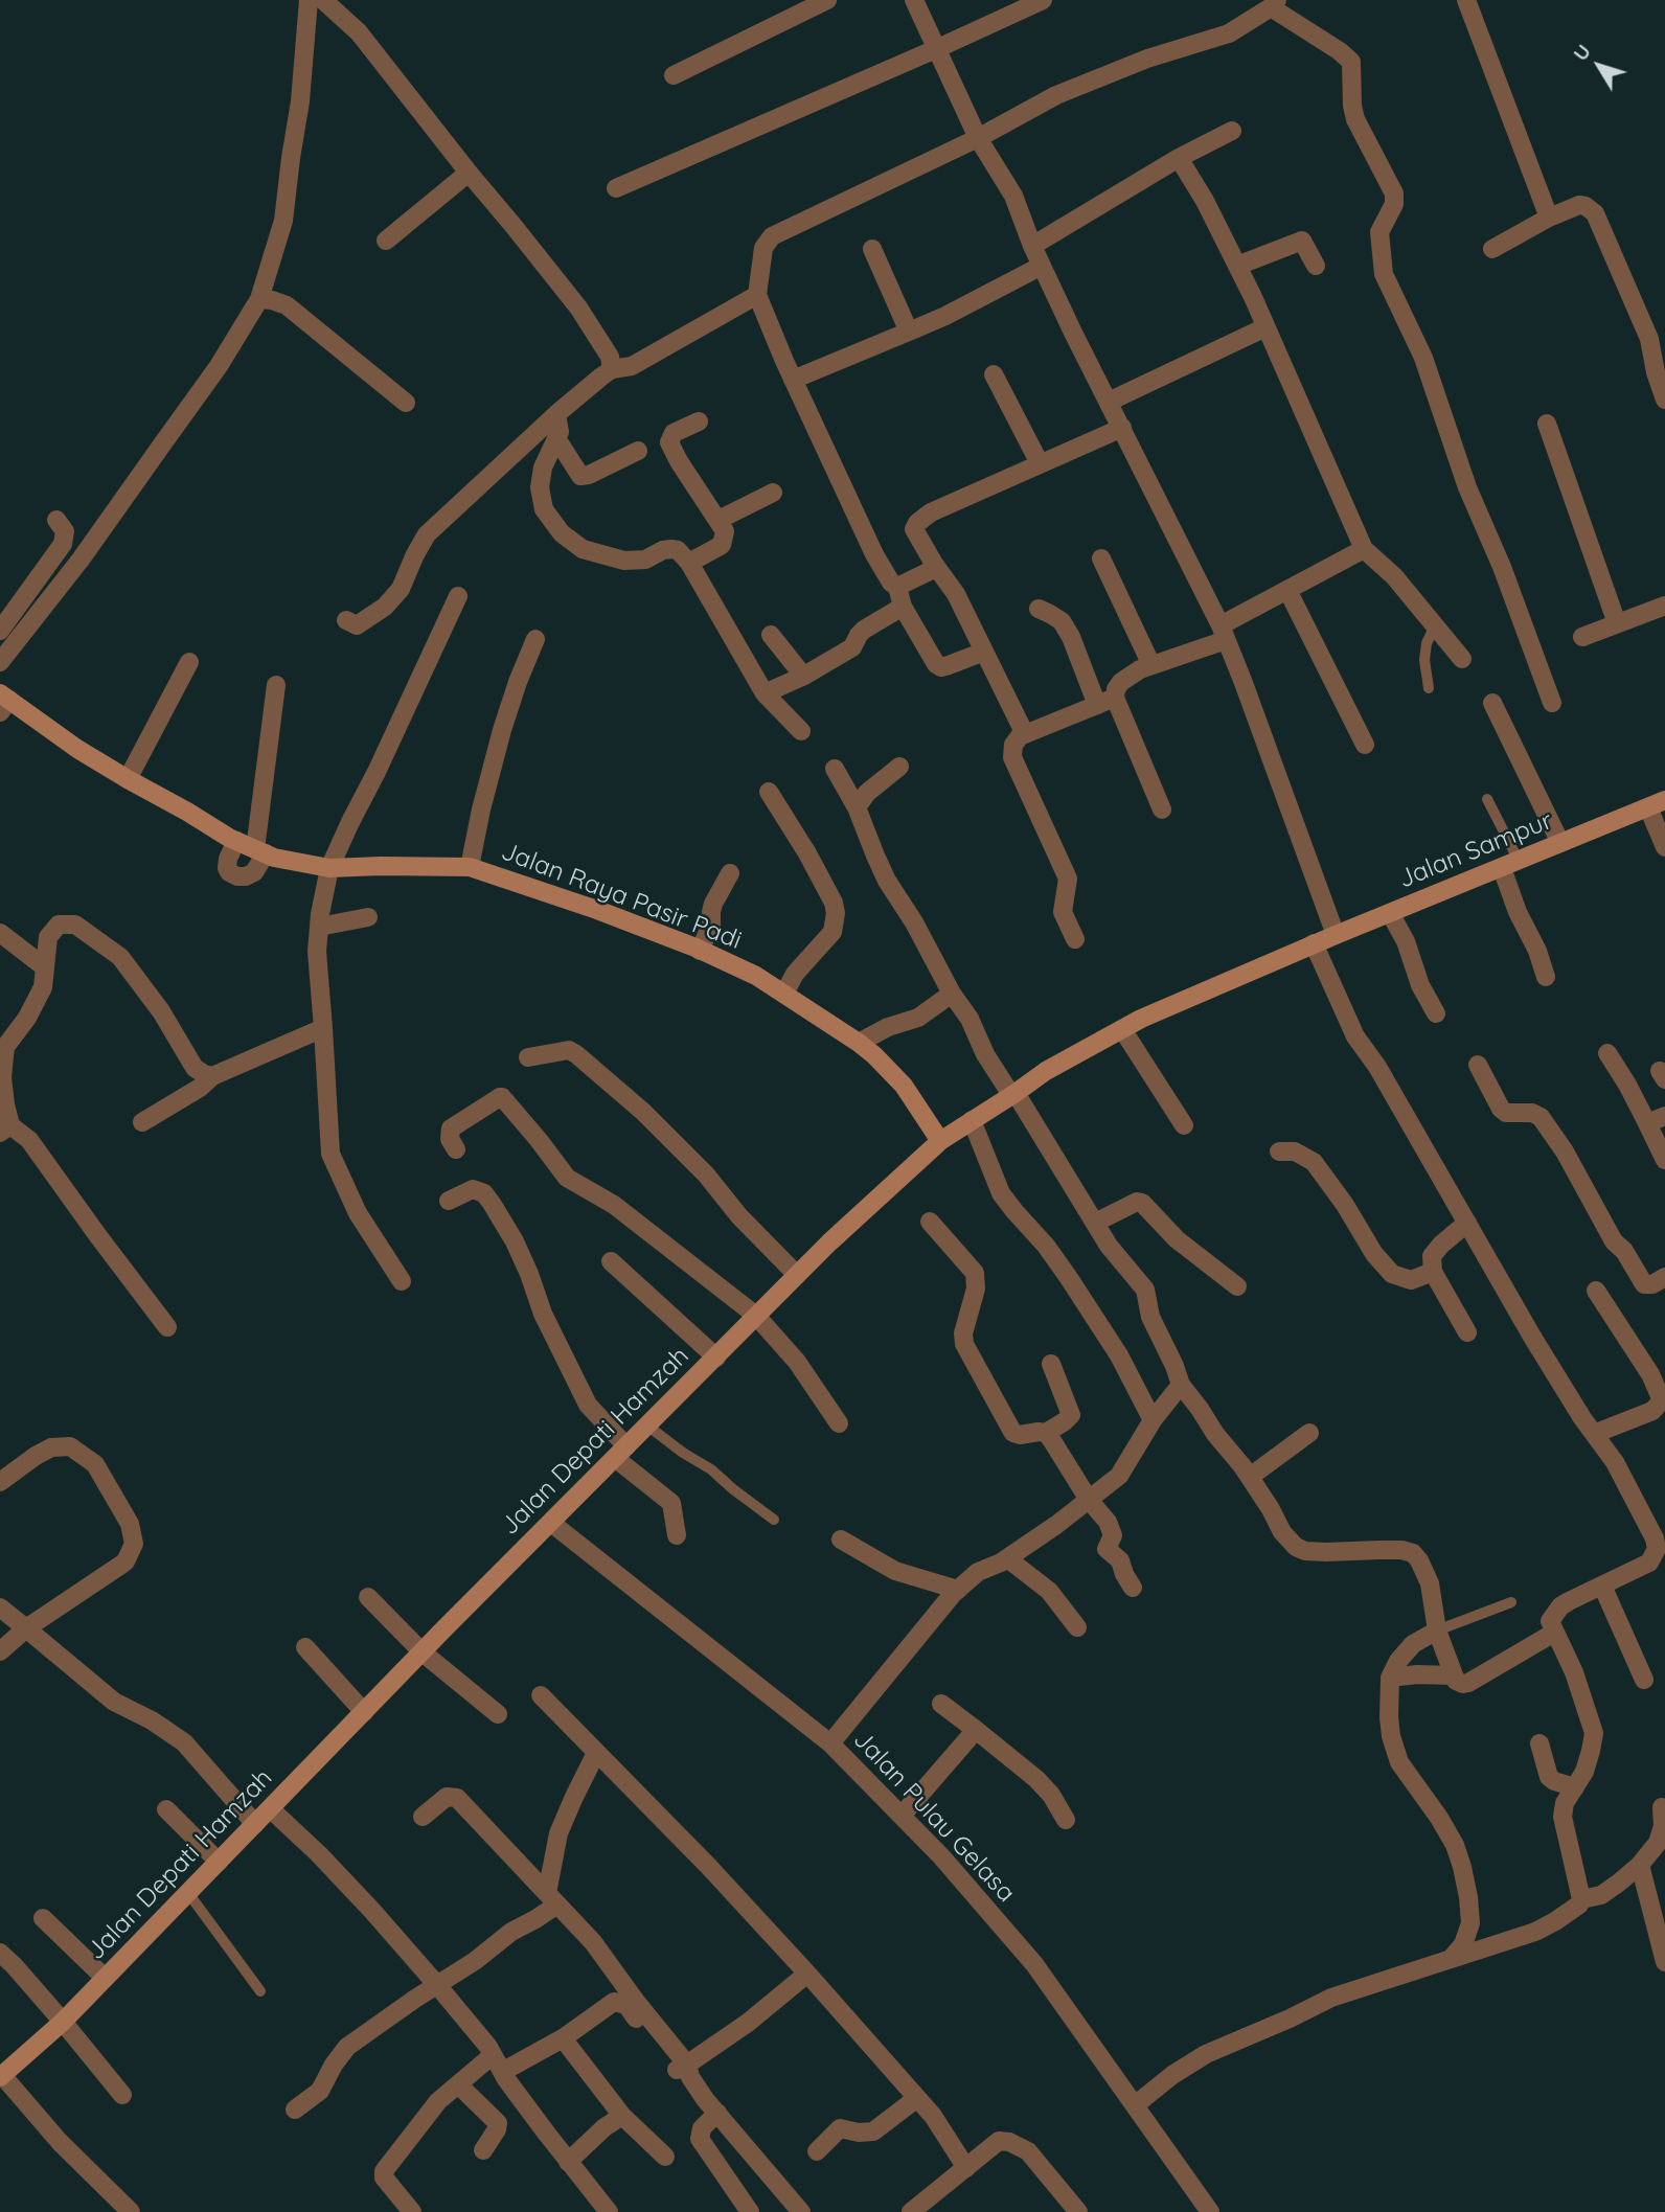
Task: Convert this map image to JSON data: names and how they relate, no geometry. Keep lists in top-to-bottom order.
{
  "streets": {
    "main road": ["Jalan Sampur", "Jalan Raya Pasir Padi", "Jalan Depati Hamzah"],
    "street": ["Jalan Pulau Gelasa"]
  },
  "crossings": [
    ["Jalan Sampur", "Jalan Depati Hamzah"],
    ["Jalan Raya Pasir Padi", "Jalan Depati Hamzah"],
    ["Jalan Depati Hamzah", "Jalan Pulau Gelasa"]
  ],
  "north": "top left"
}
